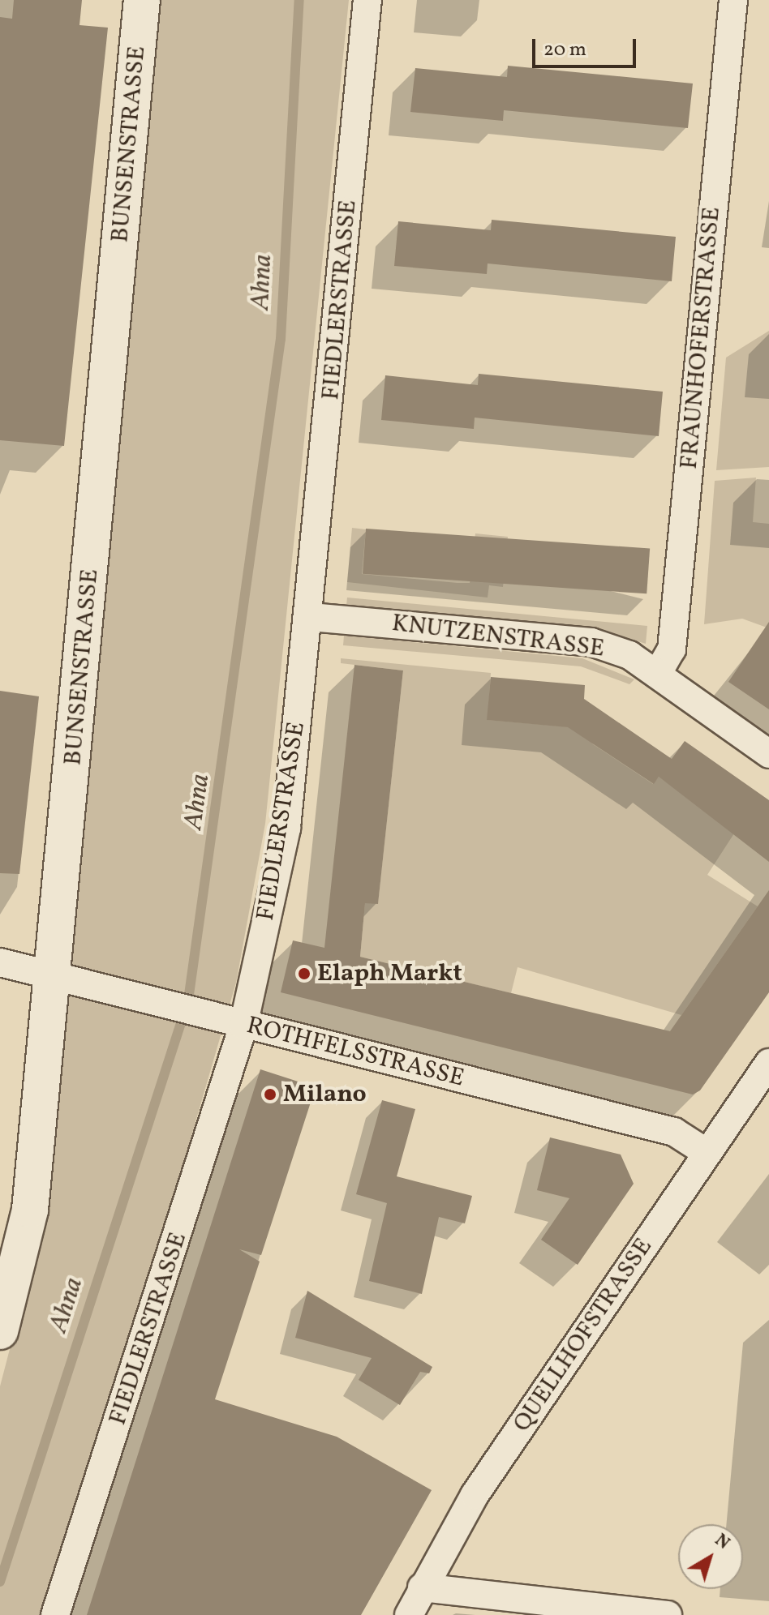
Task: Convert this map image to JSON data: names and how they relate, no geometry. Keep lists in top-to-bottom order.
{
  "streets": {
    "street": [
      "BUNSENSTRASSE",
      "FIEDLERSTRASSE",
      "FRAUNHOFERSTRASSE",
      "KNUTZENSTRASSE",
      "ROTHFELSSTRASSE",
      "QUELLHOFSTRASSE"
    ]
  },
  "crossings": [
    ["BUNSENSTRASSE", "ROTHFELSSTRASSE"],
    ["FIEDLERSTRASSE", "KNUTZENSTRASSE"],
    ["FIEDLERSTRASSE", "ROTHFELSSTRASSE"],
    ["FRAUNHOFERSTRASSE", "KNUTZENSTRASSE"],
    ["ROTHFELSSTRASSE", "QUELLHOFSTRASSE"]
  ],
  "water": ["Ahna"],
  "places": ["Elaph Markt", "Milano"],
  "scale_bar": "20 m",
  "north": "top right"
}
